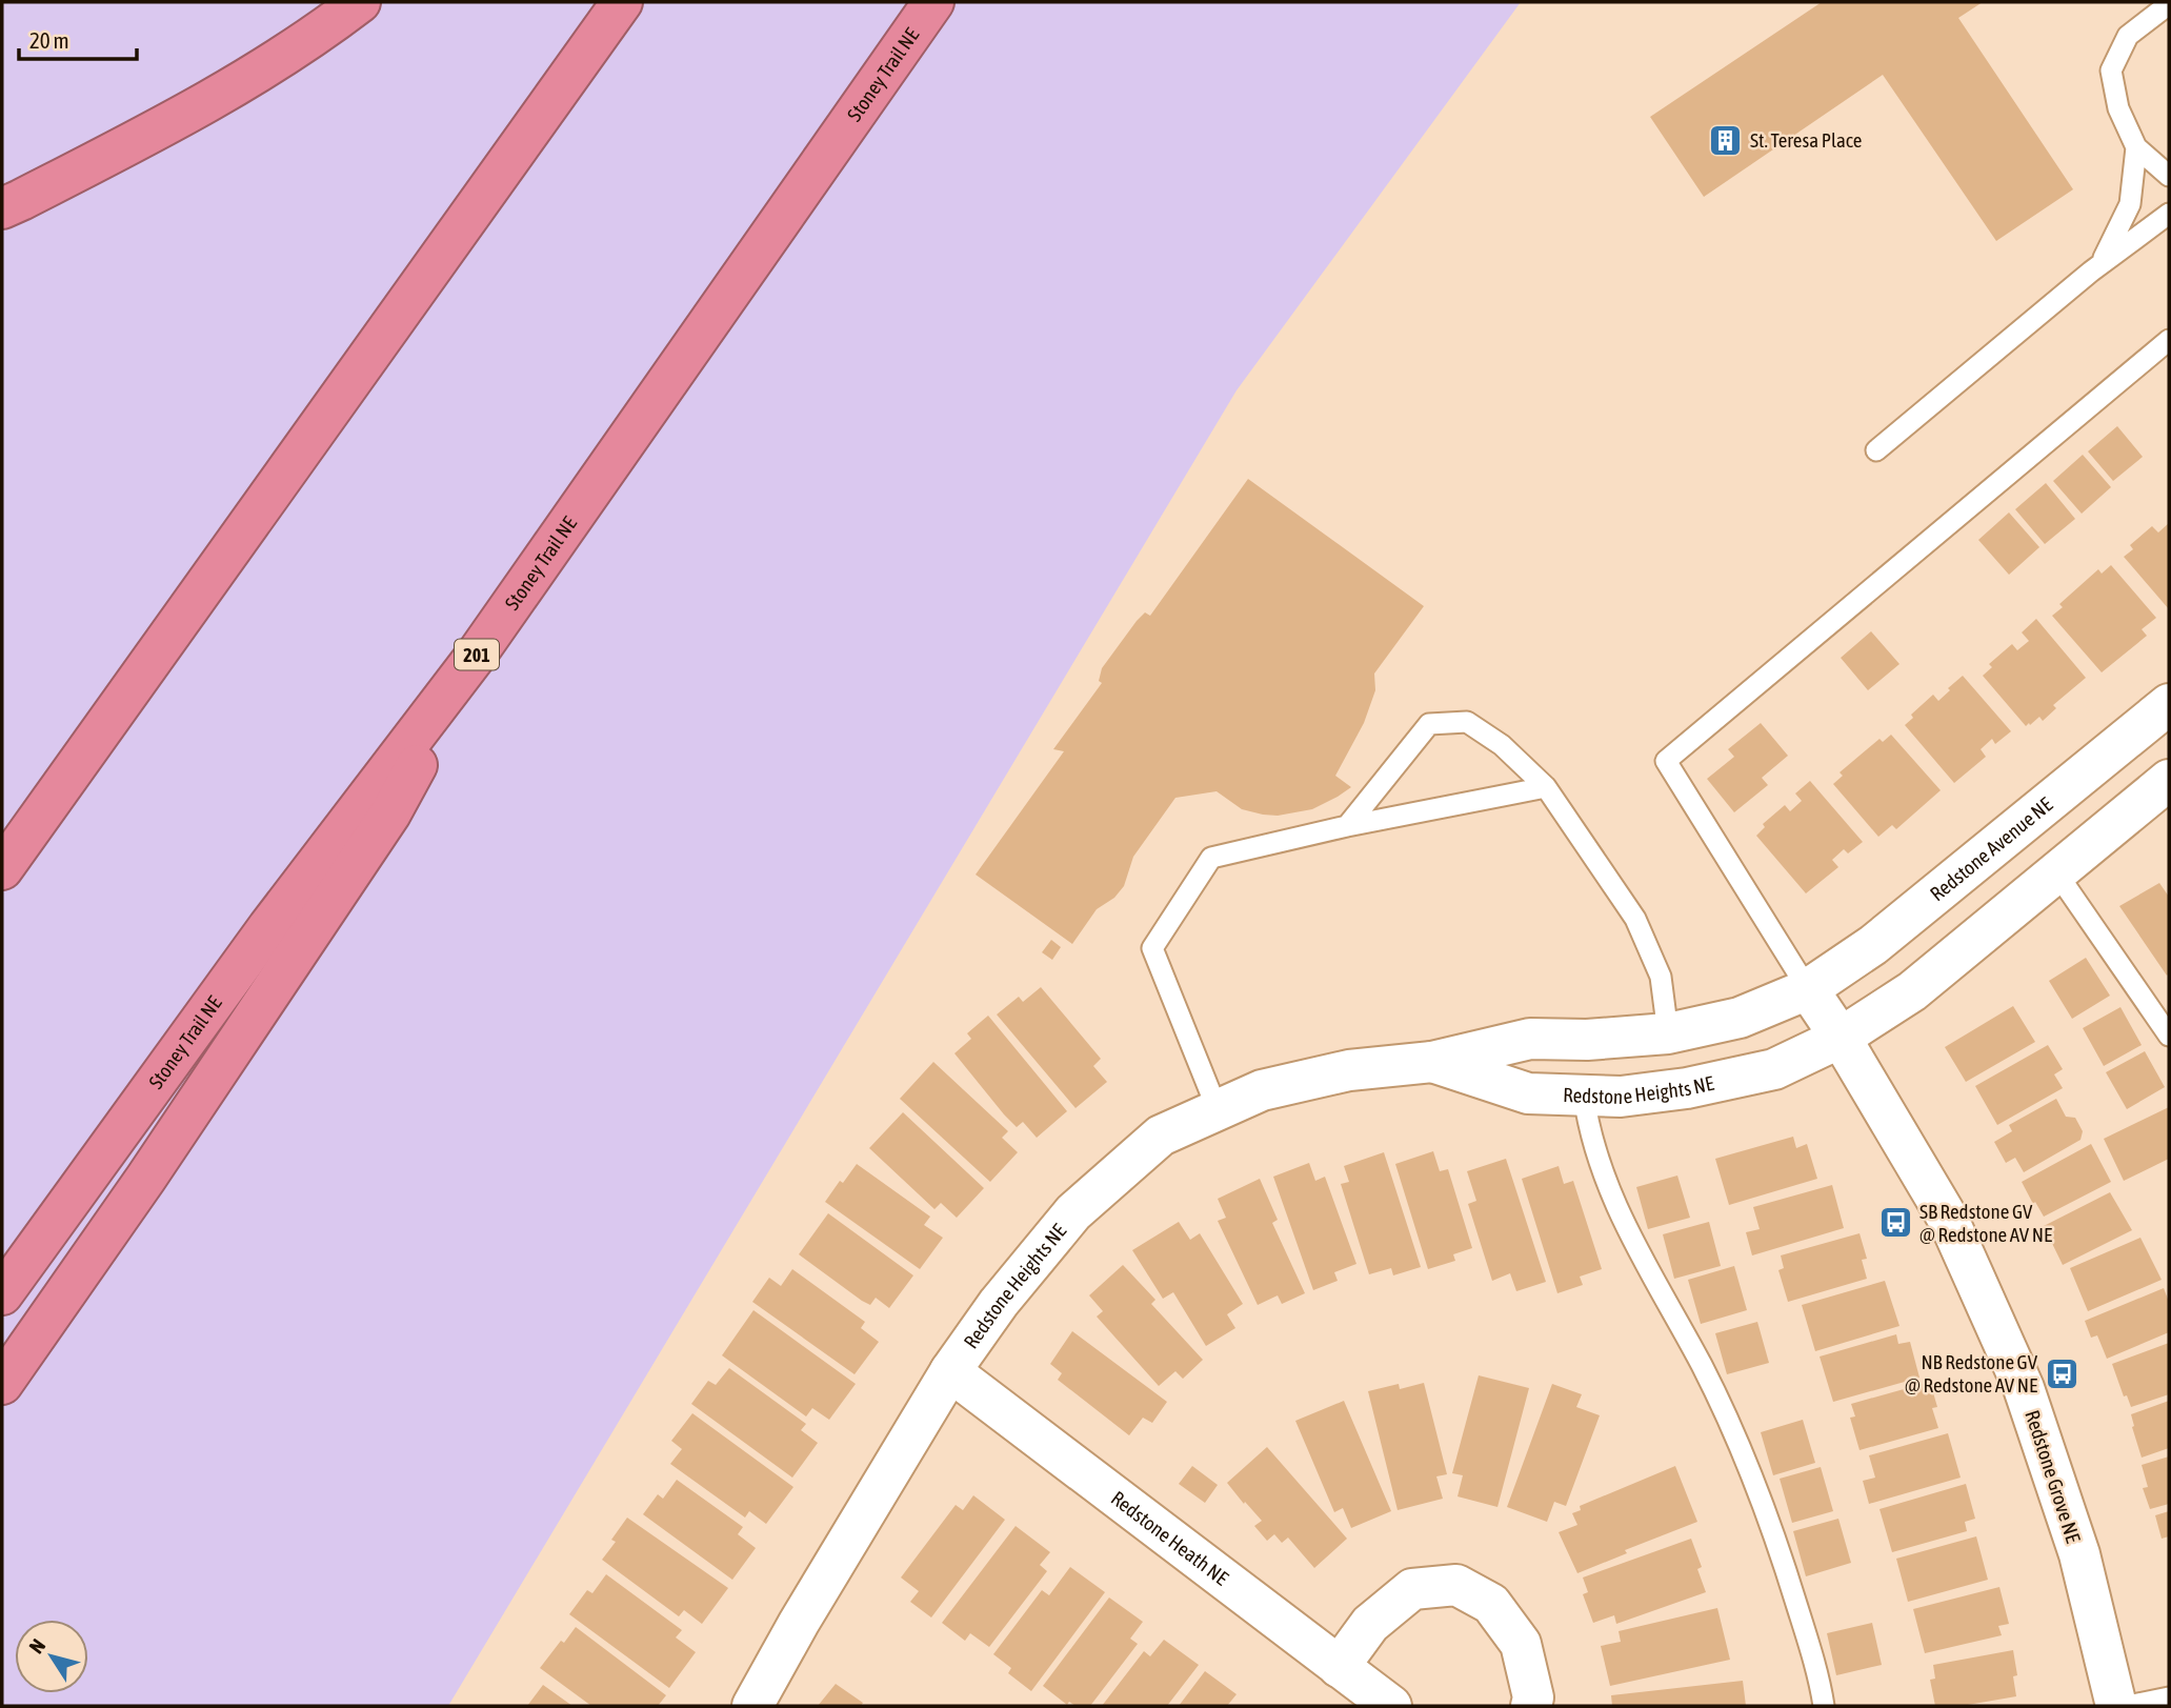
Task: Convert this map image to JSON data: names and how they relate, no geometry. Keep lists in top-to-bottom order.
{
  "streets": {
    "highway": ["Stoney Trail NE", "201"],
    "street": [
      "Redstone Avenue NE",
      "Redstone Heights NE",
      "Redstone Grove NE",
      "Redstone Heath NE"
    ]
  },
  "crossings": [
    ["Redstone Avenue NE", "Redstone Heights NE"],
    ["Redstone Avenue NE", "Redstone Grove NE"],
    ["Redstone Heights NE", "Redstone Grove NE"],
    ["Redstone Heights NE", "Redstone Heath NE"]
  ],
  "places": {
    "building": ["St. Teresa Place"],
    "bus stop": ["SB Redstone GV @ Redstone AV NE", "NB Redstone GV @ Redstone AV NE"]
  },
  "scale_bar": "20 m",
  "north": "top left"
}
